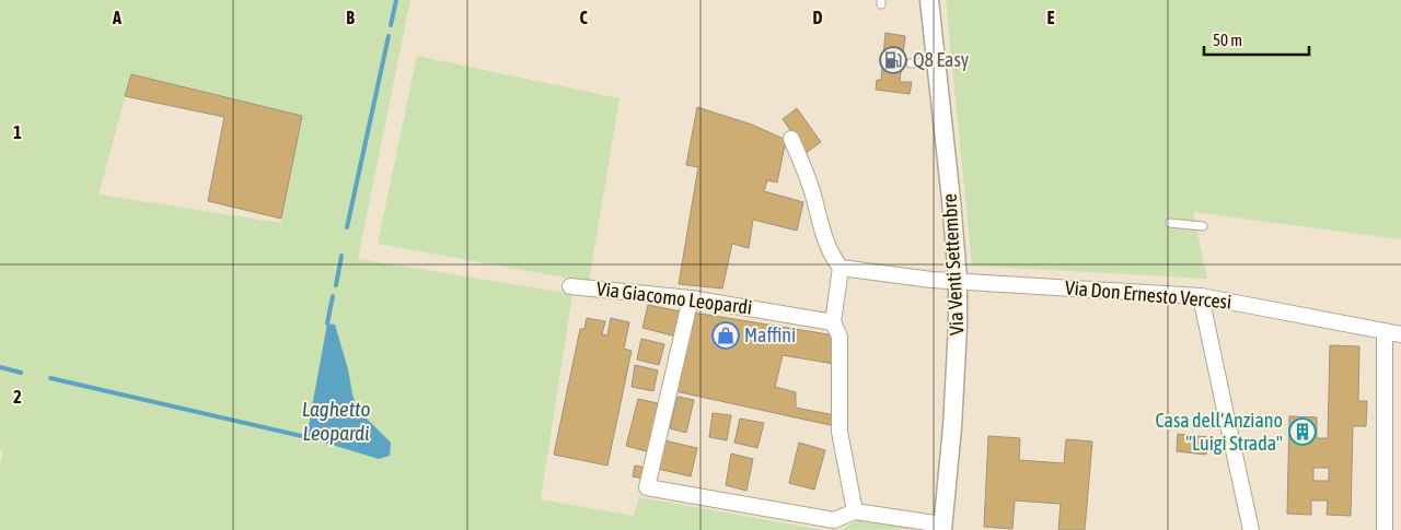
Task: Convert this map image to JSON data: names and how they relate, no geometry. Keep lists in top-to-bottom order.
{
  "streets": {
    "street": ["Via Venti Settembre", "Via Don Ernesto Vercesi", "Via Giacomo Leopardi"]
  },
  "crossings": [
    ["Via Venti Settembre", "Via Don Ernesto Vercesi"]
  ],
  "water": ["Laghetto Leopardi"],
  "places": {
    "fuel station": ["Q8 Easy"],
    "shop": ["Maffini"],
    "building": ["Casa dell'Anziano \"Luigi Strada\""]
  },
  "scale_bar": "50 m",
  "grid": {
    "columns": [
      "A",
      "B",
      "C",
      "D",
      "E"
    ],
    "rows": ["1", "2"]
  }
}
